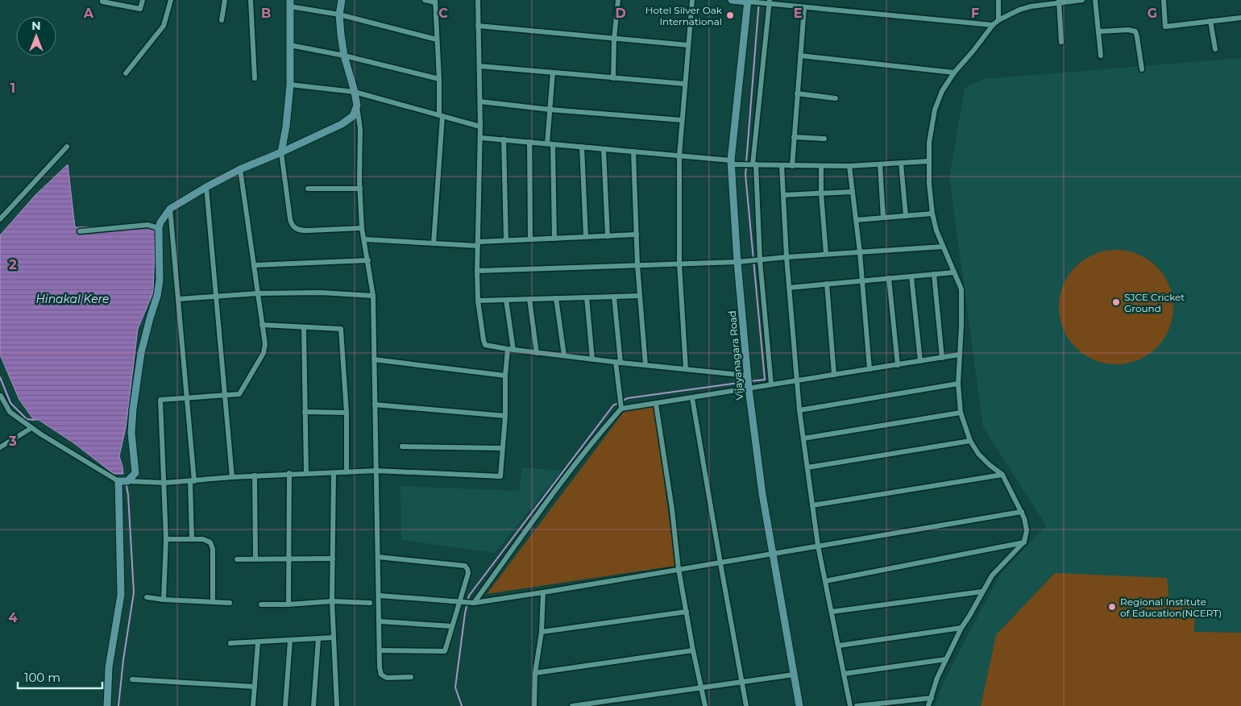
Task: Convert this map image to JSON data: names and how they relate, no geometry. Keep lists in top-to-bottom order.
{
  "streets": {
    "street": ["Vijayanagara Road"]
  },
  "water": ["Hinakal Kere"],
  "places": ["Hotel Silver Oak International", "SJCE Cricket Ground", "Regional Institute of Education(NCERT)"],
  "scale_bar": "100 m",
  "north": "top",
  "grid": {
    "columns": [
      "A",
      "B",
      "C",
      "D",
      "E",
      "F",
      "G"
    ],
    "rows": [
      "1",
      "2",
      "3",
      "4"
    ]
  }
}
